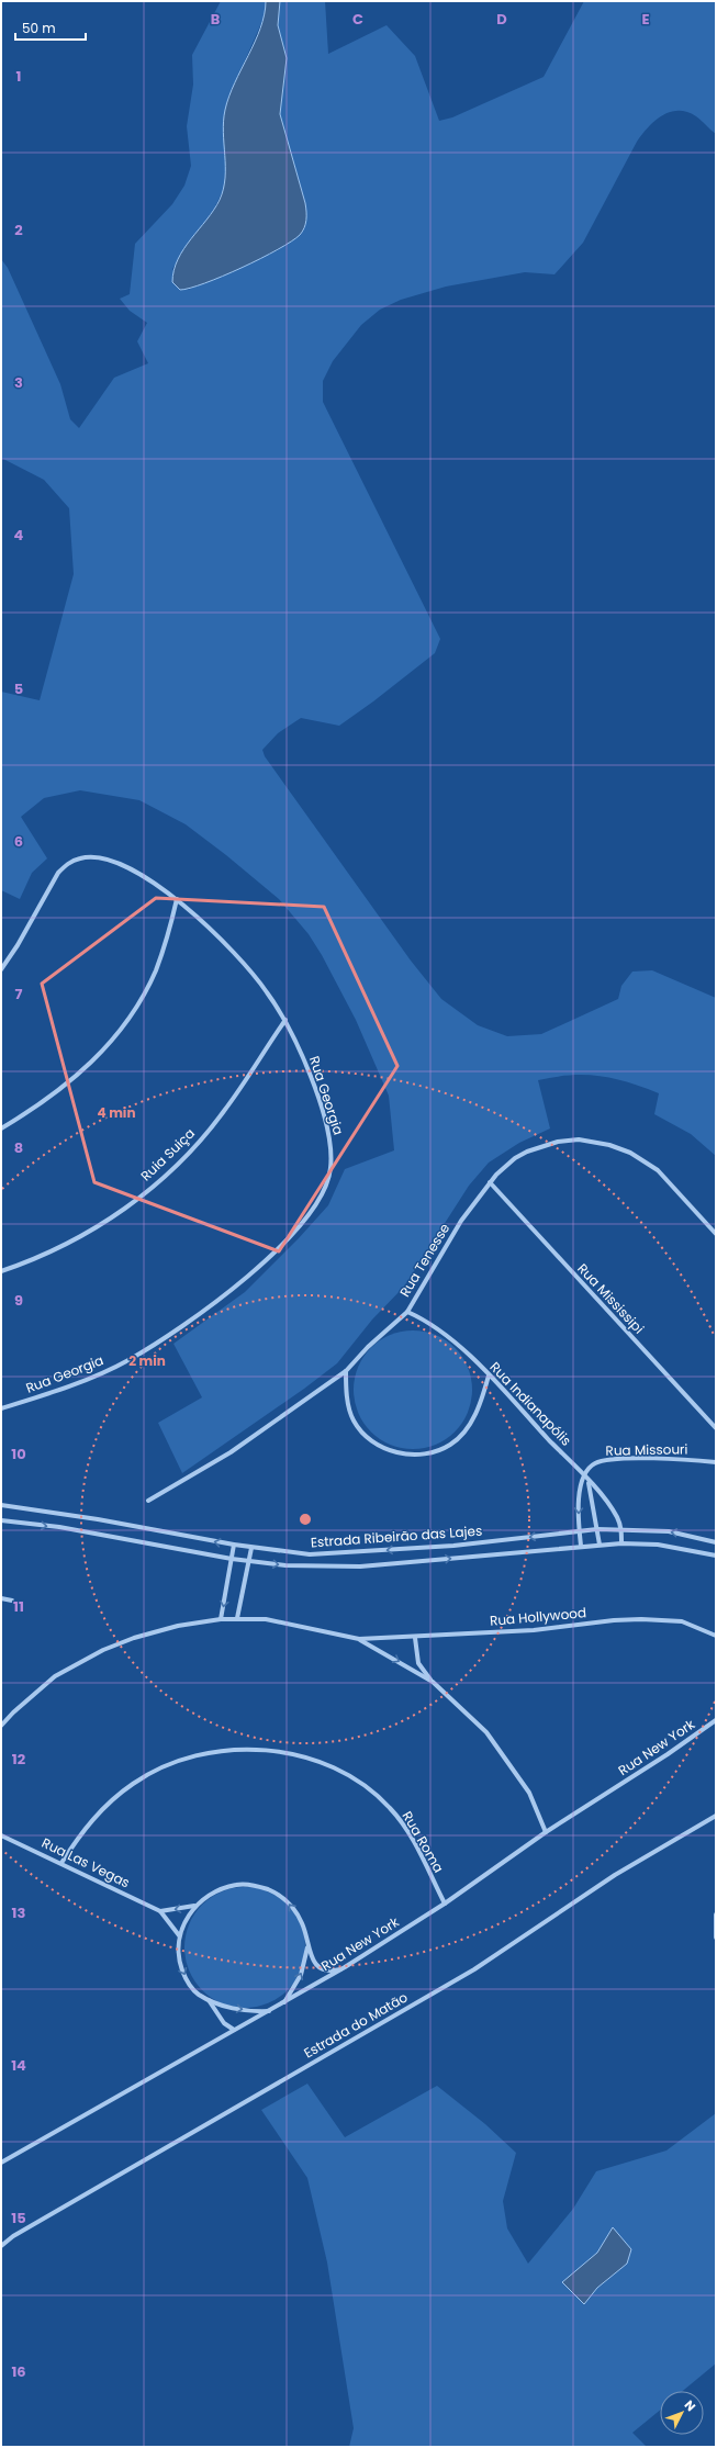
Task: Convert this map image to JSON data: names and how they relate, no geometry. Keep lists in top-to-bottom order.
{
  "streets": {
    "street": [
      "Rua Georgia",
      "Ruia Suiça",
      "Rua Tenesse",
      "Rua Mississipi",
      "Rua Indianapólis",
      "Rua Missouri",
      "Estrada Ribeirão das Lajes",
      "Rua Hollywood",
      "Rua New York",
      "Rua Roma",
      "Rua Las Vegas",
      "Estrada do Matão"
    ]
  },
  "crossings": [
    ["Rua Georgia", "Ruia Suiça"],
    ["Rua Tenesse", "Rua Mississipi"],
    ["Rua Tenesse", "Rua Indianapólis"],
    ["Rua Indianapólis", "Rua Missouri"],
    ["Rua Indianapólis", "Estrada Ribeirão das Lajes"],
    ["Rua Hollywood", "Rua New York"],
    ["Rua New York", "Rua Roma"],
    ["Rua New York", "Rua Las Vegas"],
    ["Rua Roma", "Rua Las Vegas"]
  ],
  "scale_bar": "50 m",
  "north": "top right",
  "grid": {
    "columns": [
      "B",
      "C",
      "D",
      "E"
    ],
    "rows": [
      "1",
      "2",
      "3",
      "4",
      "5",
      "6",
      "7",
      "8",
      "9",
      "10",
      "11",
      "12",
      "13",
      "14",
      "15",
      "16"
    ]
  },
  "rings": ["4 min", "2 min"]
}
